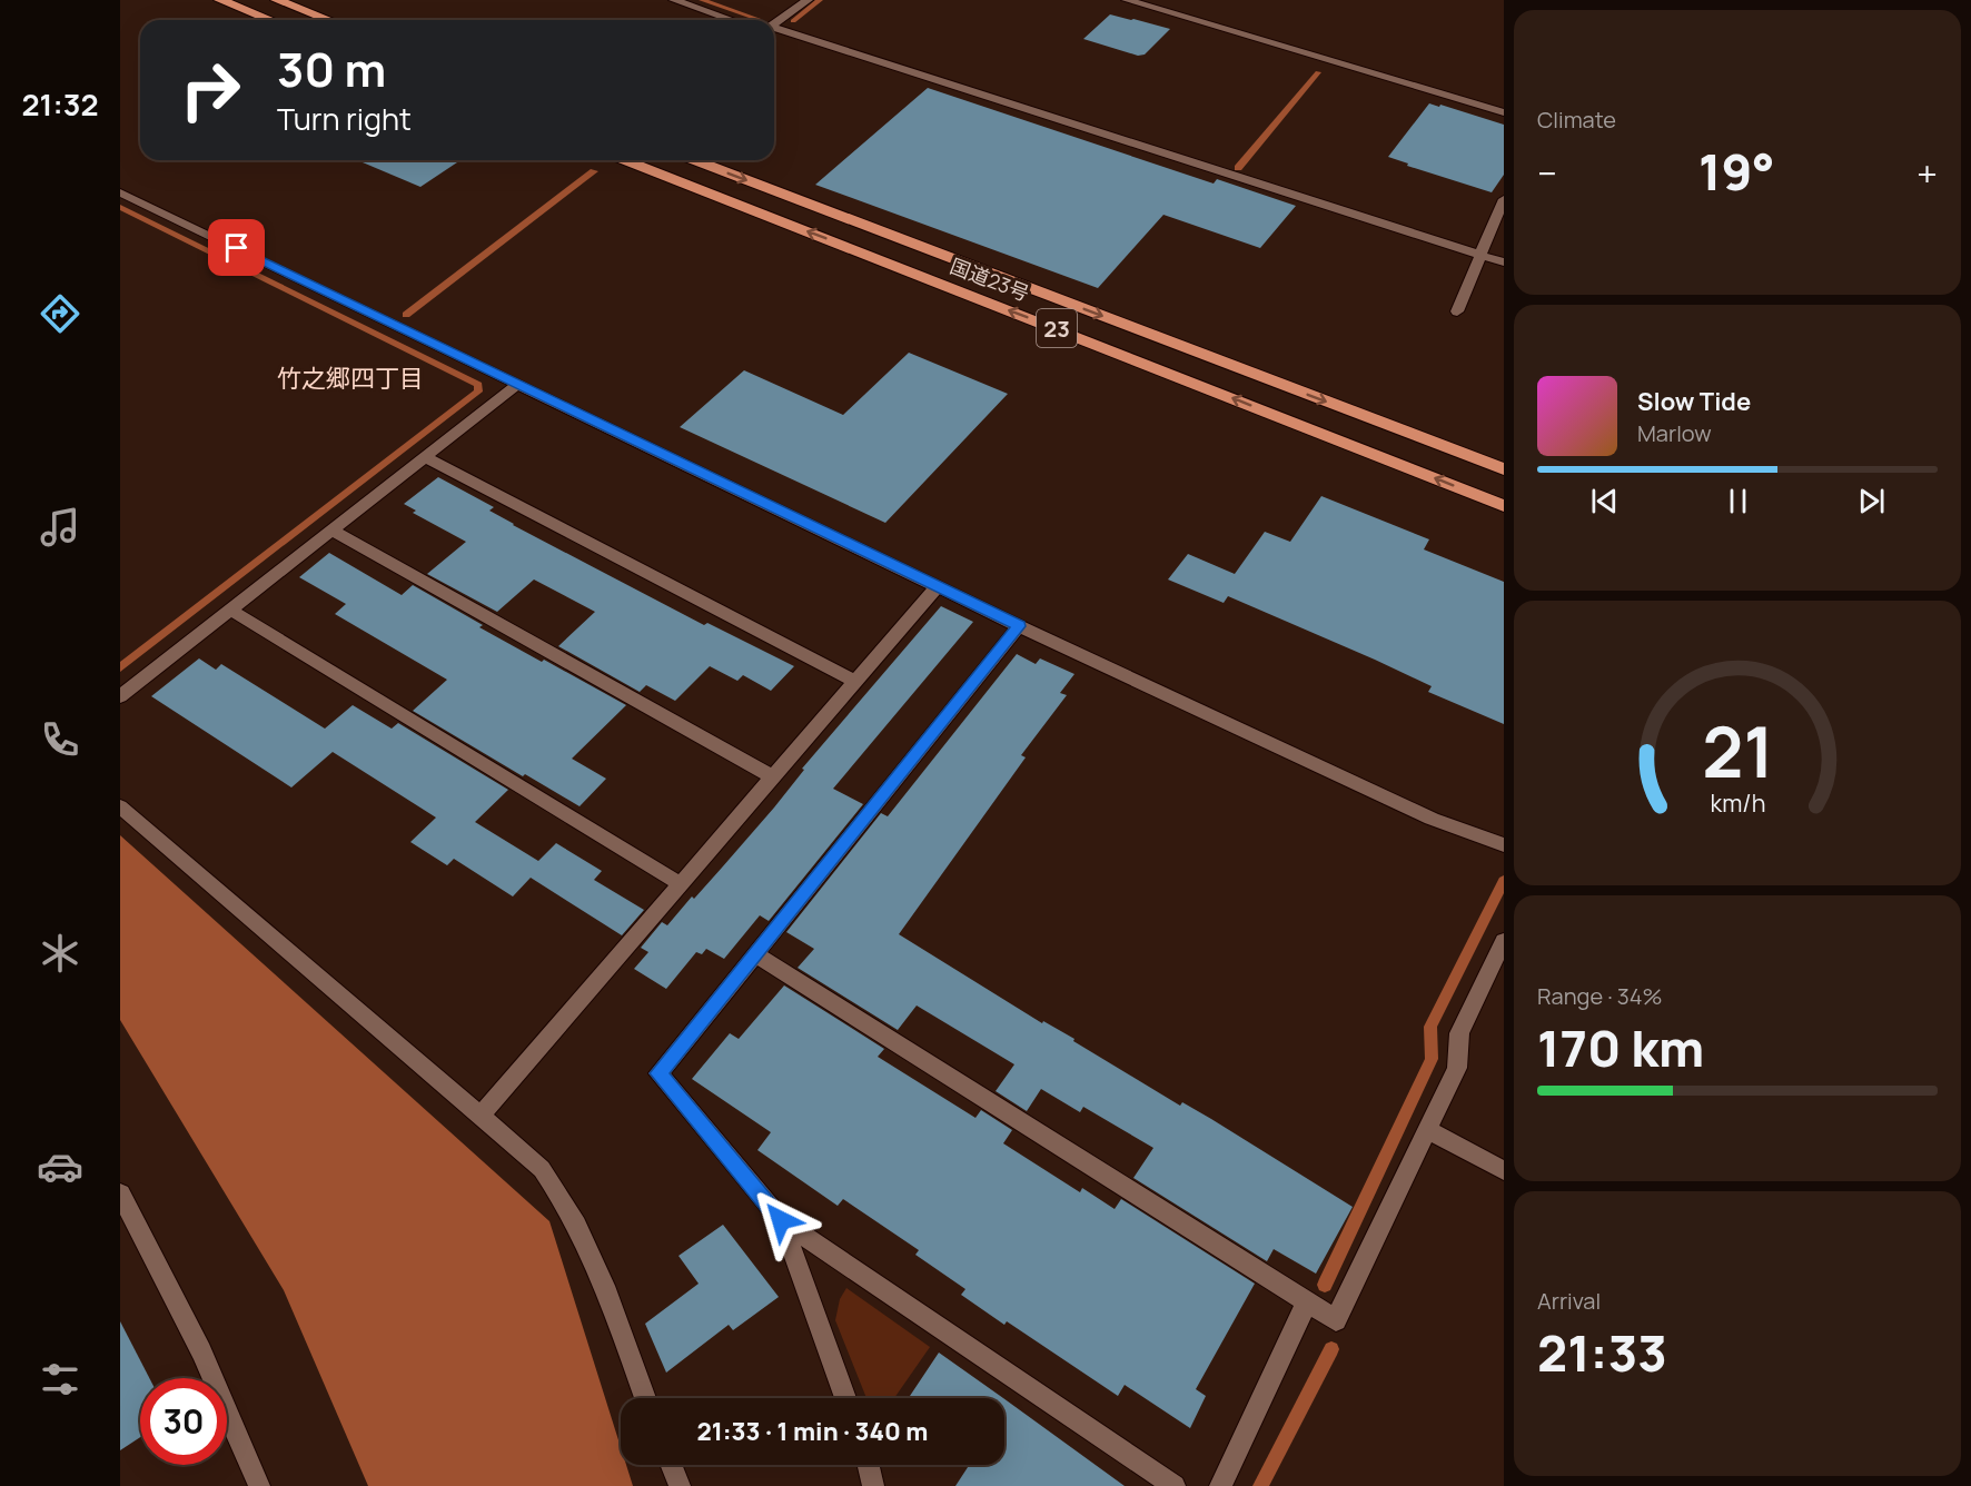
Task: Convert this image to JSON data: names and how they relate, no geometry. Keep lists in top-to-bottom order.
{
  "streets": {
    "highway": ["国道23号", "23"]
  },
  "districts": ["竹之郷四丁目"],
  "page": {
    "tabs": "21:32",
    "tile": [
      "Climate",
      ["Range · 34%", "170 km"],
      ["Arrival", "21:33"]
    ],
    "turn": ["30 m", "Turn right"],
    "heat": ["−", "19°", "+"],
    "song": ["Slow Tide", "Marlow"],
    "limit": "30",
    "trip": "21:33 · 1 min · 340 m",
    "gauge": ["21", "km/h"]
  }
}
